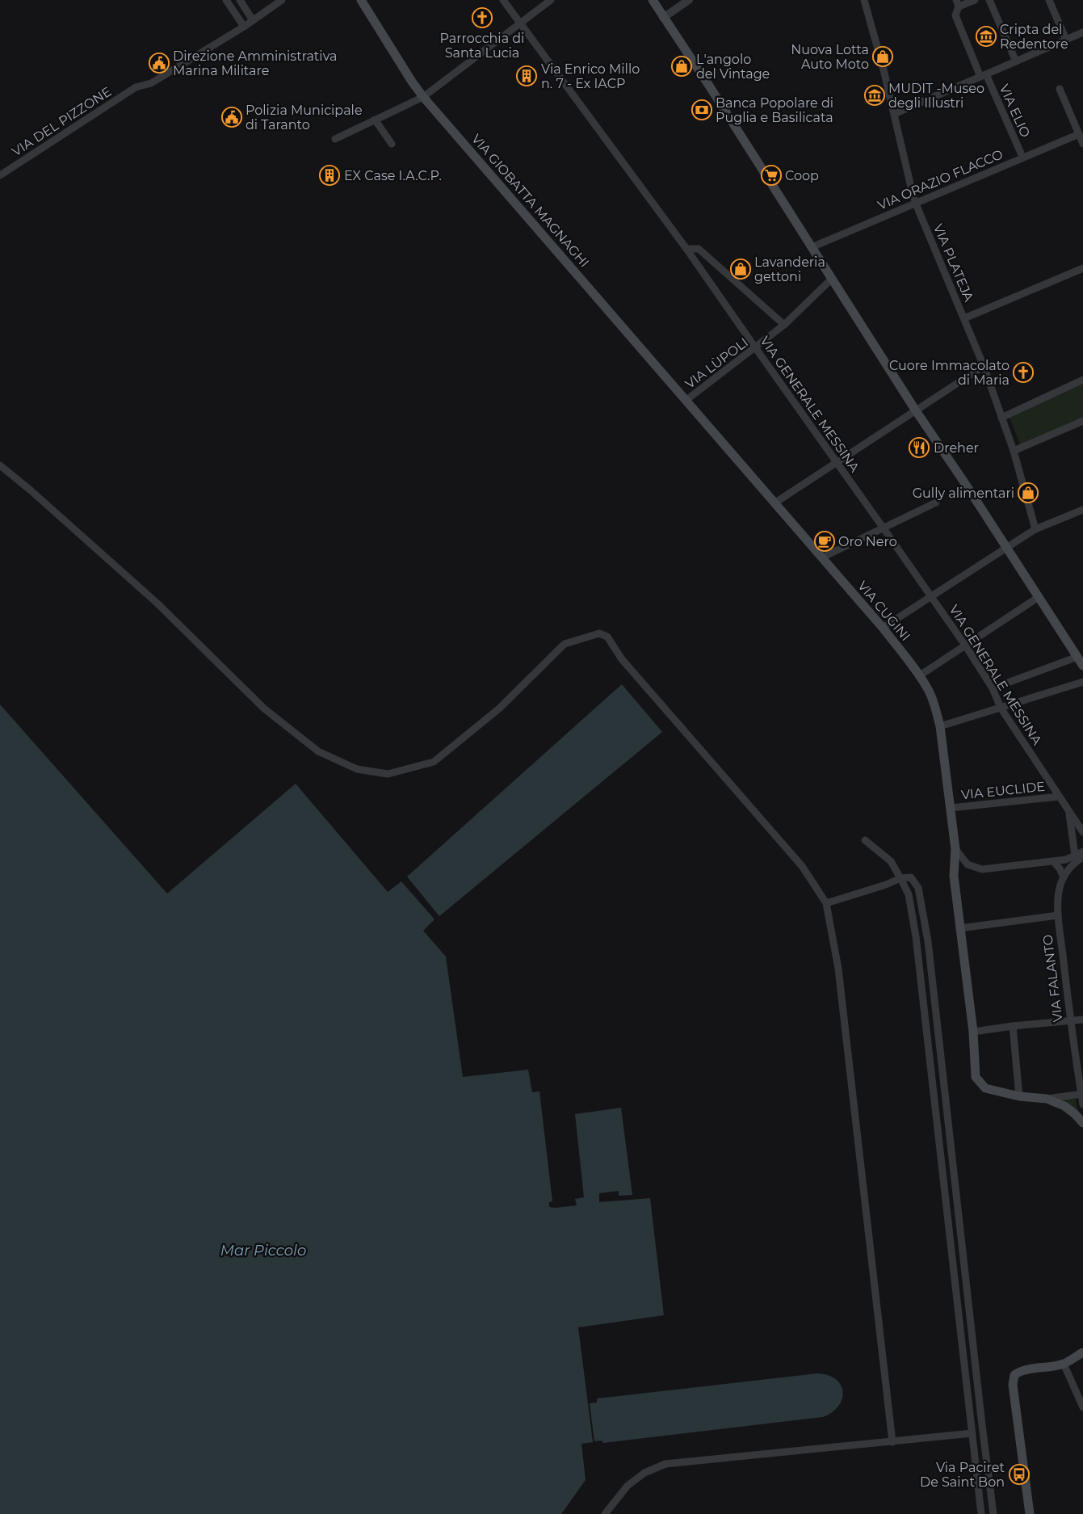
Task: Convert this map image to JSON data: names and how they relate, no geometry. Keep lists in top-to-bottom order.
{
  "streets": {
    "main road": ["VIA GIOBATTA MAGNAGHI", "VIA CUGINI"],
    "street": [
      "VIA ELIO",
      "VIA DEL PIZZONE",
      "VIA ORAZIO FLACCO",
      "VIA PLATEJA",
      "VIA LÙPOLI",
      "VIA GENERALE MESSINA",
      "VIA EUCLIDE",
      "VIA FALANTO"
    ]
  },
  "crossings": [
    ["VIA ELIO", "VIA ORAZIO FLACCO"],
    ["VIA ORAZIO FLACCO", "VIA PLATEJA"],
    ["VIA GIOBATTA MAGNAGHI", "VIA LÙPOLI"],
    ["VIA GIOBATTA MAGNAGHI", "VIA CUGINI"],
    ["VIA LÙPOLI", "VIA GENERALE MESSINA"],
    ["VIA GENERALE MESSINA", "VIA EUCLIDE"],
    ["VIA CUGINI", "VIA EUCLIDE"]
  ],
  "water": ["Mar Piccolo"],
  "places": {
    "church": ["Parrocchia di Santa Lucia", "Cuore Immacolato di Maria"],
    "museum": ["Cripta del Redentore", "MUDIT -Museo degli Illustri"],
    "shop": [
      "Nuova Lotta Auto Moto",
      "L'angolo del Vintage",
      "Lavanderia gettoni",
      "Gully alimentari"
    ],
    "public building": ["Direzione Amministrativa Marina Militare", "Polizia Municipale di Taranto"],
    "building": ["Via Enrico Millo n. 7 - Ex IACP", "EX Case I.A.C.P."],
    "bank": ["Banca Popolare di Puglia e Basilicata"],
    "supermarket": ["Coop"],
    "restaurant": ["Dreher"],
    "cafe": ["Oro Nero"],
    "bus stop": ["Via Paciret De Saint Bon"]
  }
}
